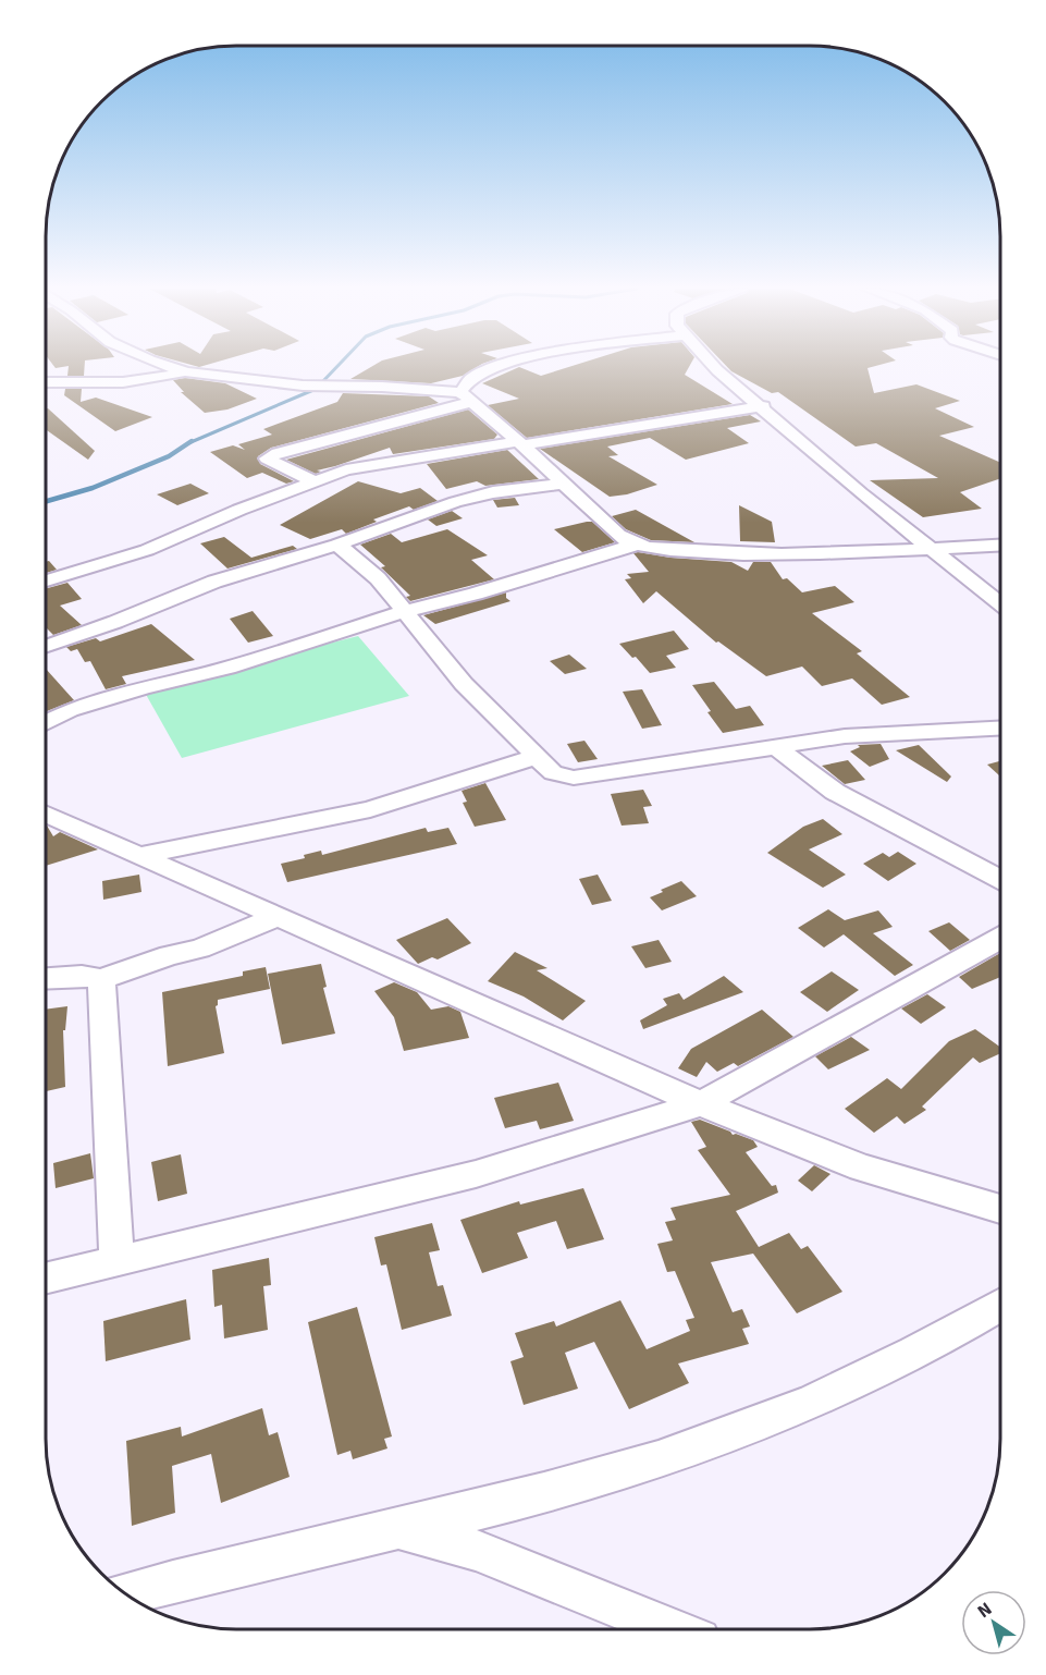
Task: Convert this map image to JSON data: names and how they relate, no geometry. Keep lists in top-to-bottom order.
{
  "north": "top left"
}
